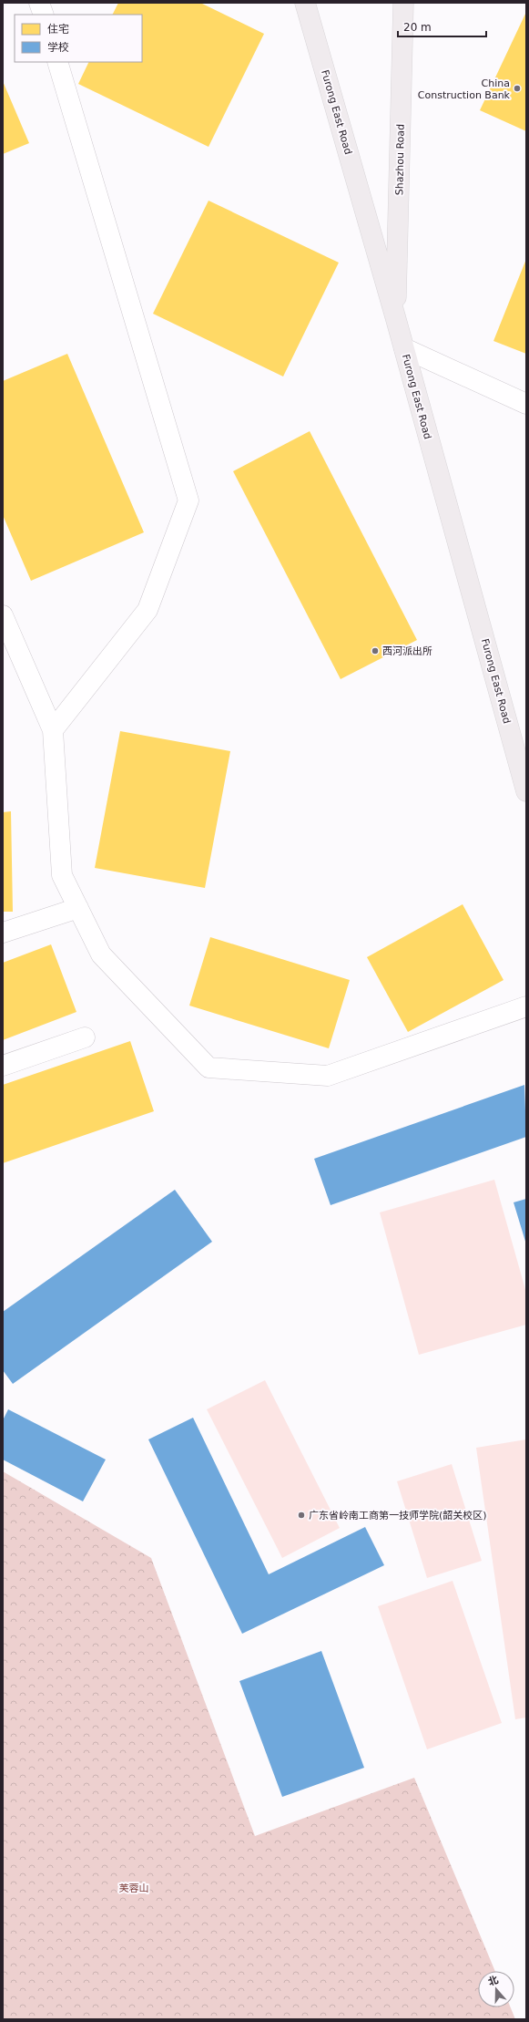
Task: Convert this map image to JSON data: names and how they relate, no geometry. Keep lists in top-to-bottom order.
{
  "streets": {
    "main road": ["Furong East Road", "Shazhou Road"]
  },
  "crossings": [
    ["Furong East Road", "Shazhou Road"]
  ],
  "parks": ["芙蓉山"],
  "places": ["China Construction Bank", "西河派出所", "广东省岭南工商第一技师学院(韶关校区)"],
  "legend": ["住宅", "学校"],
  "scale_bar": "20 m",
  "north": "top"
}
